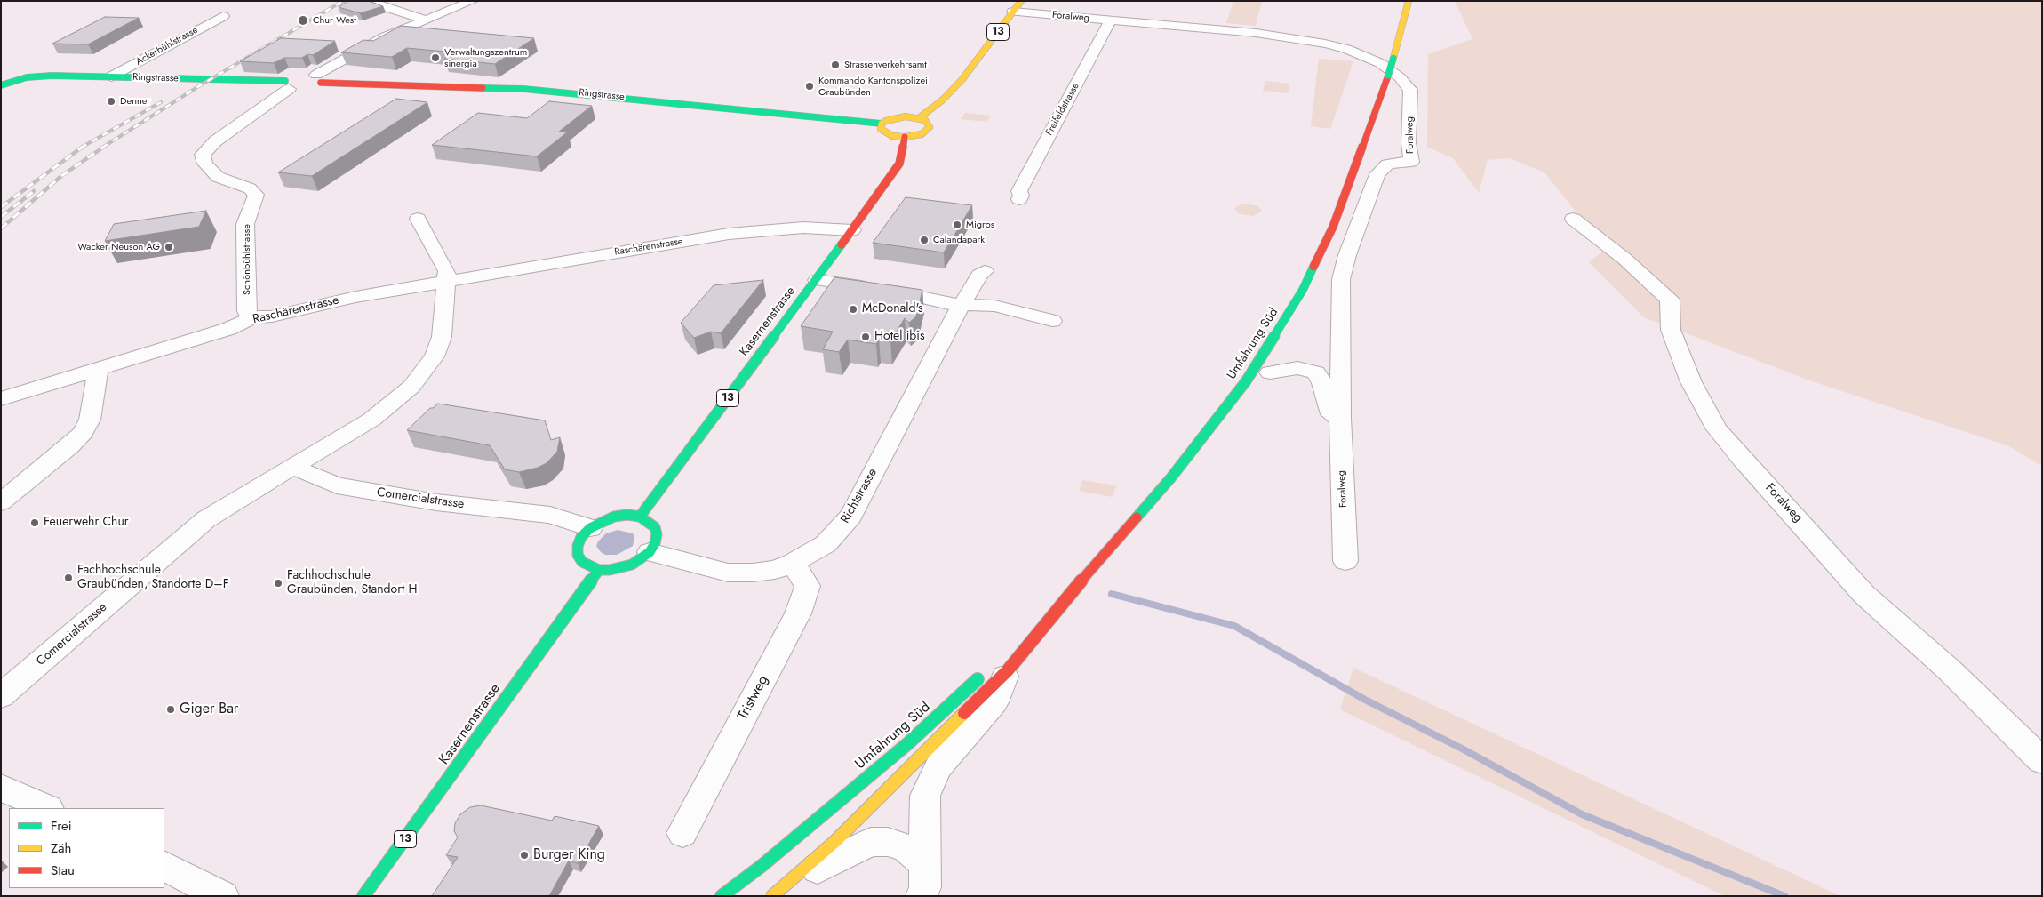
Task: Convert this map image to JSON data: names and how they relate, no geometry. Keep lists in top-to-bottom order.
{
  "streets": {
    "main road": [
      "13",
      "Ringstrasse",
      "Kasernenstrasse",
      "Umfahrung Süd"
    ],
    "street": [
      "Foralweg",
      "Ackerbühlstrasse",
      "Freifeldstrasse",
      "Raschärenstrasse",
      "Schönbühlstrasse",
      "Richtstrasse",
      "Comercialstrasse",
      "Tristweg"
    ]
  },
  "crossings": [
    ["Foralweg", "13"],
    ["Foralweg", "Freifeldstrasse"],
    ["Ackerbühlstrasse", "Ringstrasse"],
    ["Ringstrasse", "Schönbühlstrasse"],
    ["Raschärenstrasse", "Schönbühlstrasse"],
    ["Raschärenstrasse", "Kasernenstrasse"],
    ["Raschärenstrasse", "Comercialstrasse"],
    ["Kasernenstrasse", "Richtstrasse"],
    ["Kasernenstrasse", "Comercialstrasse"],
    ["Richtstrasse", "Comercialstrasse"],
    ["Richtstrasse", "Tristweg"]
  ],
  "places": [
    "Chur West",
    "Verwaltungszentrum sinergia",
    "Strassenverkehrsamt",
    "Kommando Kantonspolizei Graubünden",
    "Denner",
    "Migros",
    "Calandapark",
    "Wacker Neuson AG",
    "McDonald's",
    "Hotel ibis",
    "Feuerwehr Chur",
    "Fachhochschule Graubünden, Standorte D–F",
    "Fachhochschule Graubünden, Standort H",
    "Giger Bar",
    "Burger King"
  ],
  "legend": ["Frei", "Zäh", "Stau"]
}
